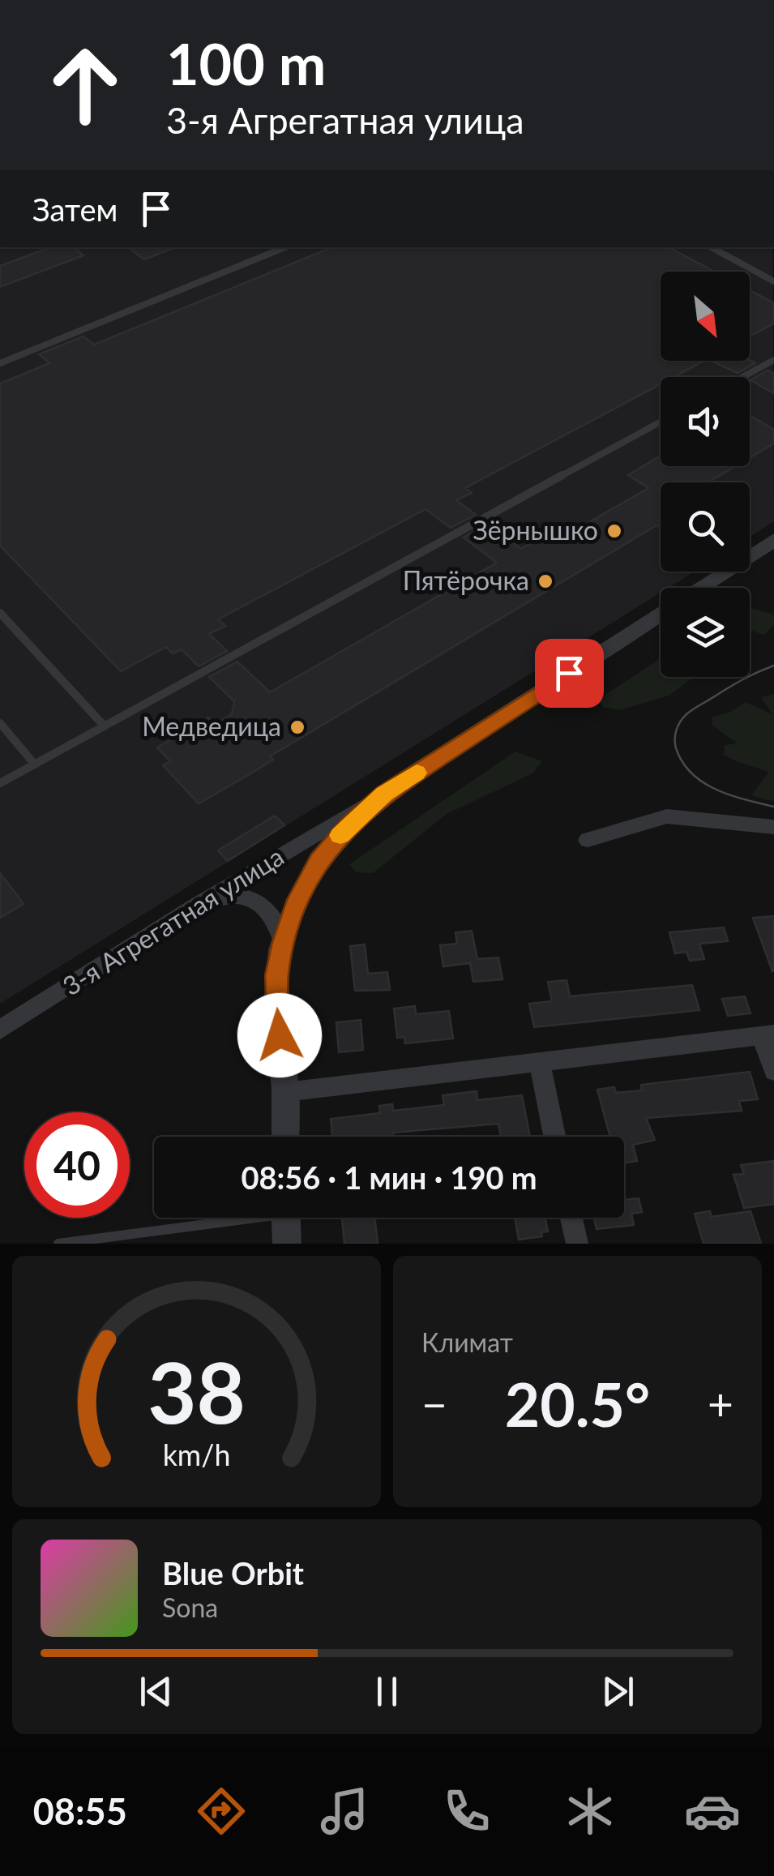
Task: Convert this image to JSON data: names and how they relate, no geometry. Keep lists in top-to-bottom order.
{
  "streets": {
    "street": ["3-я Агрегатная улица"]
  },
  "places": ["Зёрнышко", "Пятёрочка", "Медведица"],
  "north": "bottom right",
  "page": {
    "turn": ["100 m", "3-я Агрегатная улица"],
    "then": "Затем",
    "limit": "40",
    "trip": "08:56 · 1 мин · 190 m",
    "tile": "Климат",
    "heat": ["−", "20.5°", "+"],
    "song": ["Blue Orbit", "Sona"],
    "tabs": "08:55",
    "gauge": ["38", "km/h"]
  }
}
